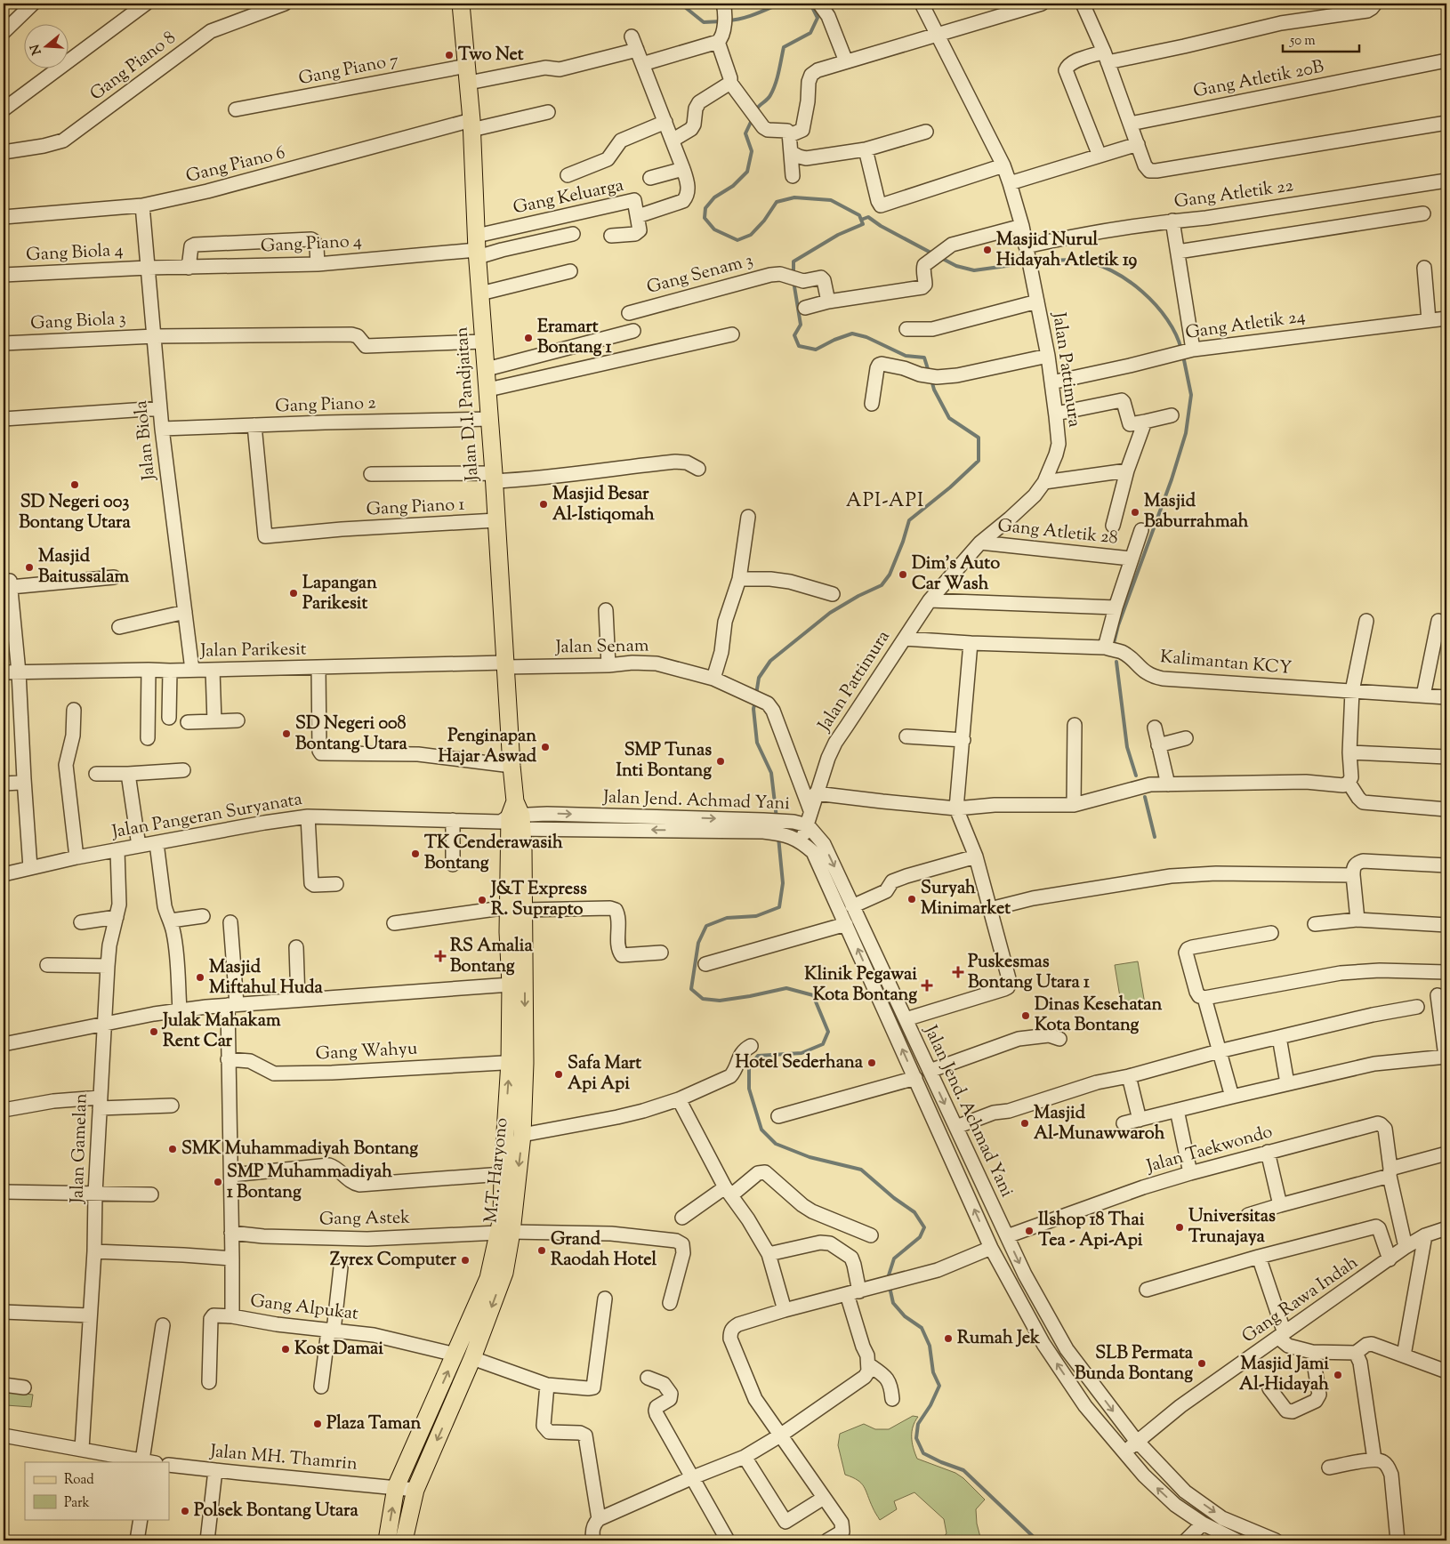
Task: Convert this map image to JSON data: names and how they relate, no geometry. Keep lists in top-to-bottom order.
{
  "streets": {
    "main road": ["Jalan D.I. Pandjaitan", "M.T. Haryono"],
    "street": [
      "Gang Piano 8",
      "Gang Piano 7",
      "Gang Atletik 20B",
      "Gang Piano 6",
      "Gang Atletik 22",
      "Gang Keluarga",
      "Gang Piano 4",
      "Gang Biola 4",
      "Gang Senam 3",
      "Gang Biola 3",
      "Gang Atletik 24",
      "Jalan Pattimura",
      "Gang Piano 2",
      "Jalan Biola",
      "Gang Piano 1",
      "Gang Atletik 28",
      "Jalan Senam",
      "Jalan Parikesit",
      "Kalimantan KCY",
      "Jalan Jend. Achmad Yani",
      "Jalan Pangeran Suryanata",
      "Gang Wahyu",
      "Jalan Gamelan",
      "Jalan Taekwondo",
      "Gang Astek",
      "Gang Rawa Indah",
      "Gang Alpukat",
      "Jalan MH. Thamrin"
    ]
  },
  "crossings": [
    ["Gang Piano 7", "Jalan D.I. Pandjaitan"],
    ["Gang Piano 6", "Jalan D.I. Pandjaitan"],
    ["Gang Piano 6", "Jalan Biola"],
    ["Gang Atletik 22", "Jalan Pattimura"],
    ["Gang Keluarga", "Gang Piano 4"],
    ["Gang Keluarga", "Jalan D.I. Pandjaitan"],
    ["Gang Piano 4", "Gang Biola 4"],
    ["Gang Piano 4", "Jalan D.I. Pandjaitan"],
    ["Gang Piano 4", "Jalan Biola"],
    ["Gang Biola 4", "Jalan Biola"],
    ["Gang Biola 3", "Jalan D.I. Pandjaitan"],
    ["Gang Biola 3", "Jalan Biola"],
    ["Gang Atletik 24", "Jalan Pattimura"],
    ["Jalan Pattimura", "Gang Atletik 28"],
    ["Jalan Pattimura", "Jalan Senam"],
    ["Jalan Pattimura", "Kalimantan KCY"],
    ["Jalan Pattimura", "Jalan Jend. Achmad Yani"],
    ["Jalan D.I. Pandjaitan", "Gang Piano 2"],
    ["Jalan D.I. Pandjaitan", "Gang Piano 1"],
    ["Jalan D.I. Pandjaitan", "Jalan Senam"],
    ["Jalan D.I. Pandjaitan", "Jalan Parikesit"],
    ["Jalan D.I. Pandjaitan", "Jalan Jend. Achmad Yani"],
    ["Jalan D.I. Pandjaitan", "Jalan Pangeran Suryanata"],
    ["Jalan D.I. Pandjaitan", "M.T. Haryono"],
    ["Gang Piano 2", "Jalan Biola"],
    ["Gang Piano 2", "Gang Piano 1"],
    ["Jalan Biola", "Jalan Parikesit"],
    ["Jalan Senam", "Jalan Parikesit"],
    ["Jalan Jend. Achmad Yani", "Jalan Pangeran Suryanata"],
    ["Jalan Jend. Achmad Yani", "Jalan Taekwondo"],
    ["Jalan Jend. Achmad Yani", "M.T. Haryono"],
    ["Jalan Jend. Achmad Yani", "Gang Rawa Indah"],
    ["Jalan Pangeran Suryanata", "Jalan Gamelan"],
    ["Jalan Pangeran Suryanata", "M.T. Haryono"],
    ["Gang Wahyu", "M.T. Haryono"],
    ["M.T. Haryono", "Gang Astek"],
    ["M.T. Haryono", "Gang Alpukat"],
    ["M.T. Haryono", "Jalan MH. Thamrin"]
  ],
  "districts": ["API-API"],
  "places": {
    "other": [
      "Two Net",
      "Masjid Nurul Hidayah Atletik 19",
      "Eramart Bontang 1",
      "SD Negeri 003 Bontang Utara",
      "Masjid Besar Al-Istiqomah",
      "Masjid Baburrahmah",
      "Masjid Baitussalam",
      "Dim's Auto Car Wash",
      "Lapangan Parikesit",
      "SD Negeri 008 Bontang Utara",
      "Penginapan Hajar Aswad",
      "SMP Tunas Inti Bontang",
      "TK Cenderawasih Bontang",
      "Suryah Minimarket",
      "J&T Express R. Suprapto",
      "Masjid Miftahul Huda",
      "Dinas Kesehatan Kota Bontang",
      "Julak Mahakam Rent Car",
      "Hotel Sederhana",
      "Safa Mart Api Api",
      "Masjid Al-Munawwaroh",
      "SMK Muhammadiyah Bontang",
      "SMP Muhammadiyah 1 Bontang",
      "Universitas Trunajaya",
      "Ilshop 18 Thai Tea - Api-Api",
      "Grand Raodah Hotel",
      "Zyrex Computer",
      "Rumah Jek",
      "Kost Damai",
      "SLB Permata Bunda Bontang",
      "Masjid Jami Al-Hidayah",
      "Plaza Taman",
      "Polsek Bontang Utara"
    ],
    "health": ["RS Amalia Bontang", "Puskesmas Bontang Utara 1", "Klinik Pegawai Kota Bontang"]
  },
  "legend": ["Road", "Park"],
  "scale_bar": "50 m",
  "north": "left"
}
